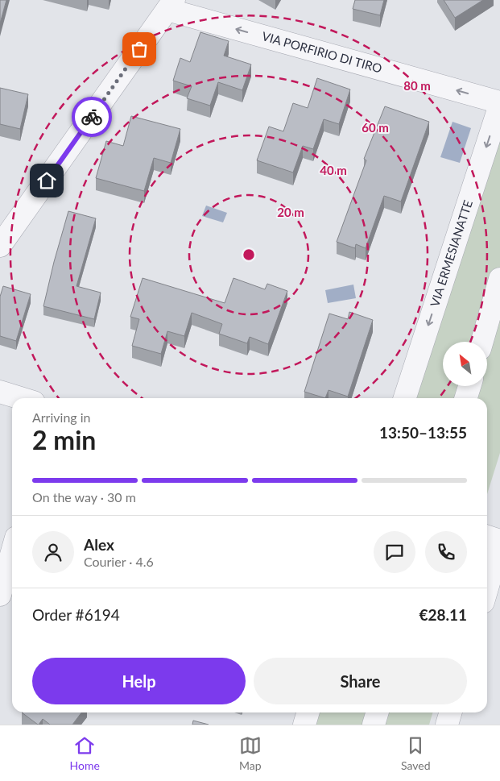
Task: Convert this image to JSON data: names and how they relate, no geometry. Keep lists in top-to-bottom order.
{
  "streets": {
    "street": ["VIA PORFIRIO DI TIRO", "VIA ERMESIANATTE"]
  },
  "crossings": [
    ["VIA PORFIRIO DI TIRO", "VIA ERMESIANATTE"]
  ],
  "one_way": ["VIA PORFIRIO DI TIRO", "VIA ERMESIANATTE"],
  "north": "top left",
  "page": {
    "heading": ["2 min", "Arriving in", "13:50–13:55"],
    "panel": [
      "Alex",
      "Courier · 4.6",
      "Order #6194",
      "€28.11"
    ],
    "bar": "On the way · 30 m",
    "buttons": ["Help", "Share"],
    "tabs": ["Home", "Map", "Saved"]
  },
  "rings": [
    "80 m",
    "60 m",
    "40 m",
    "20 m"
  ]
}
